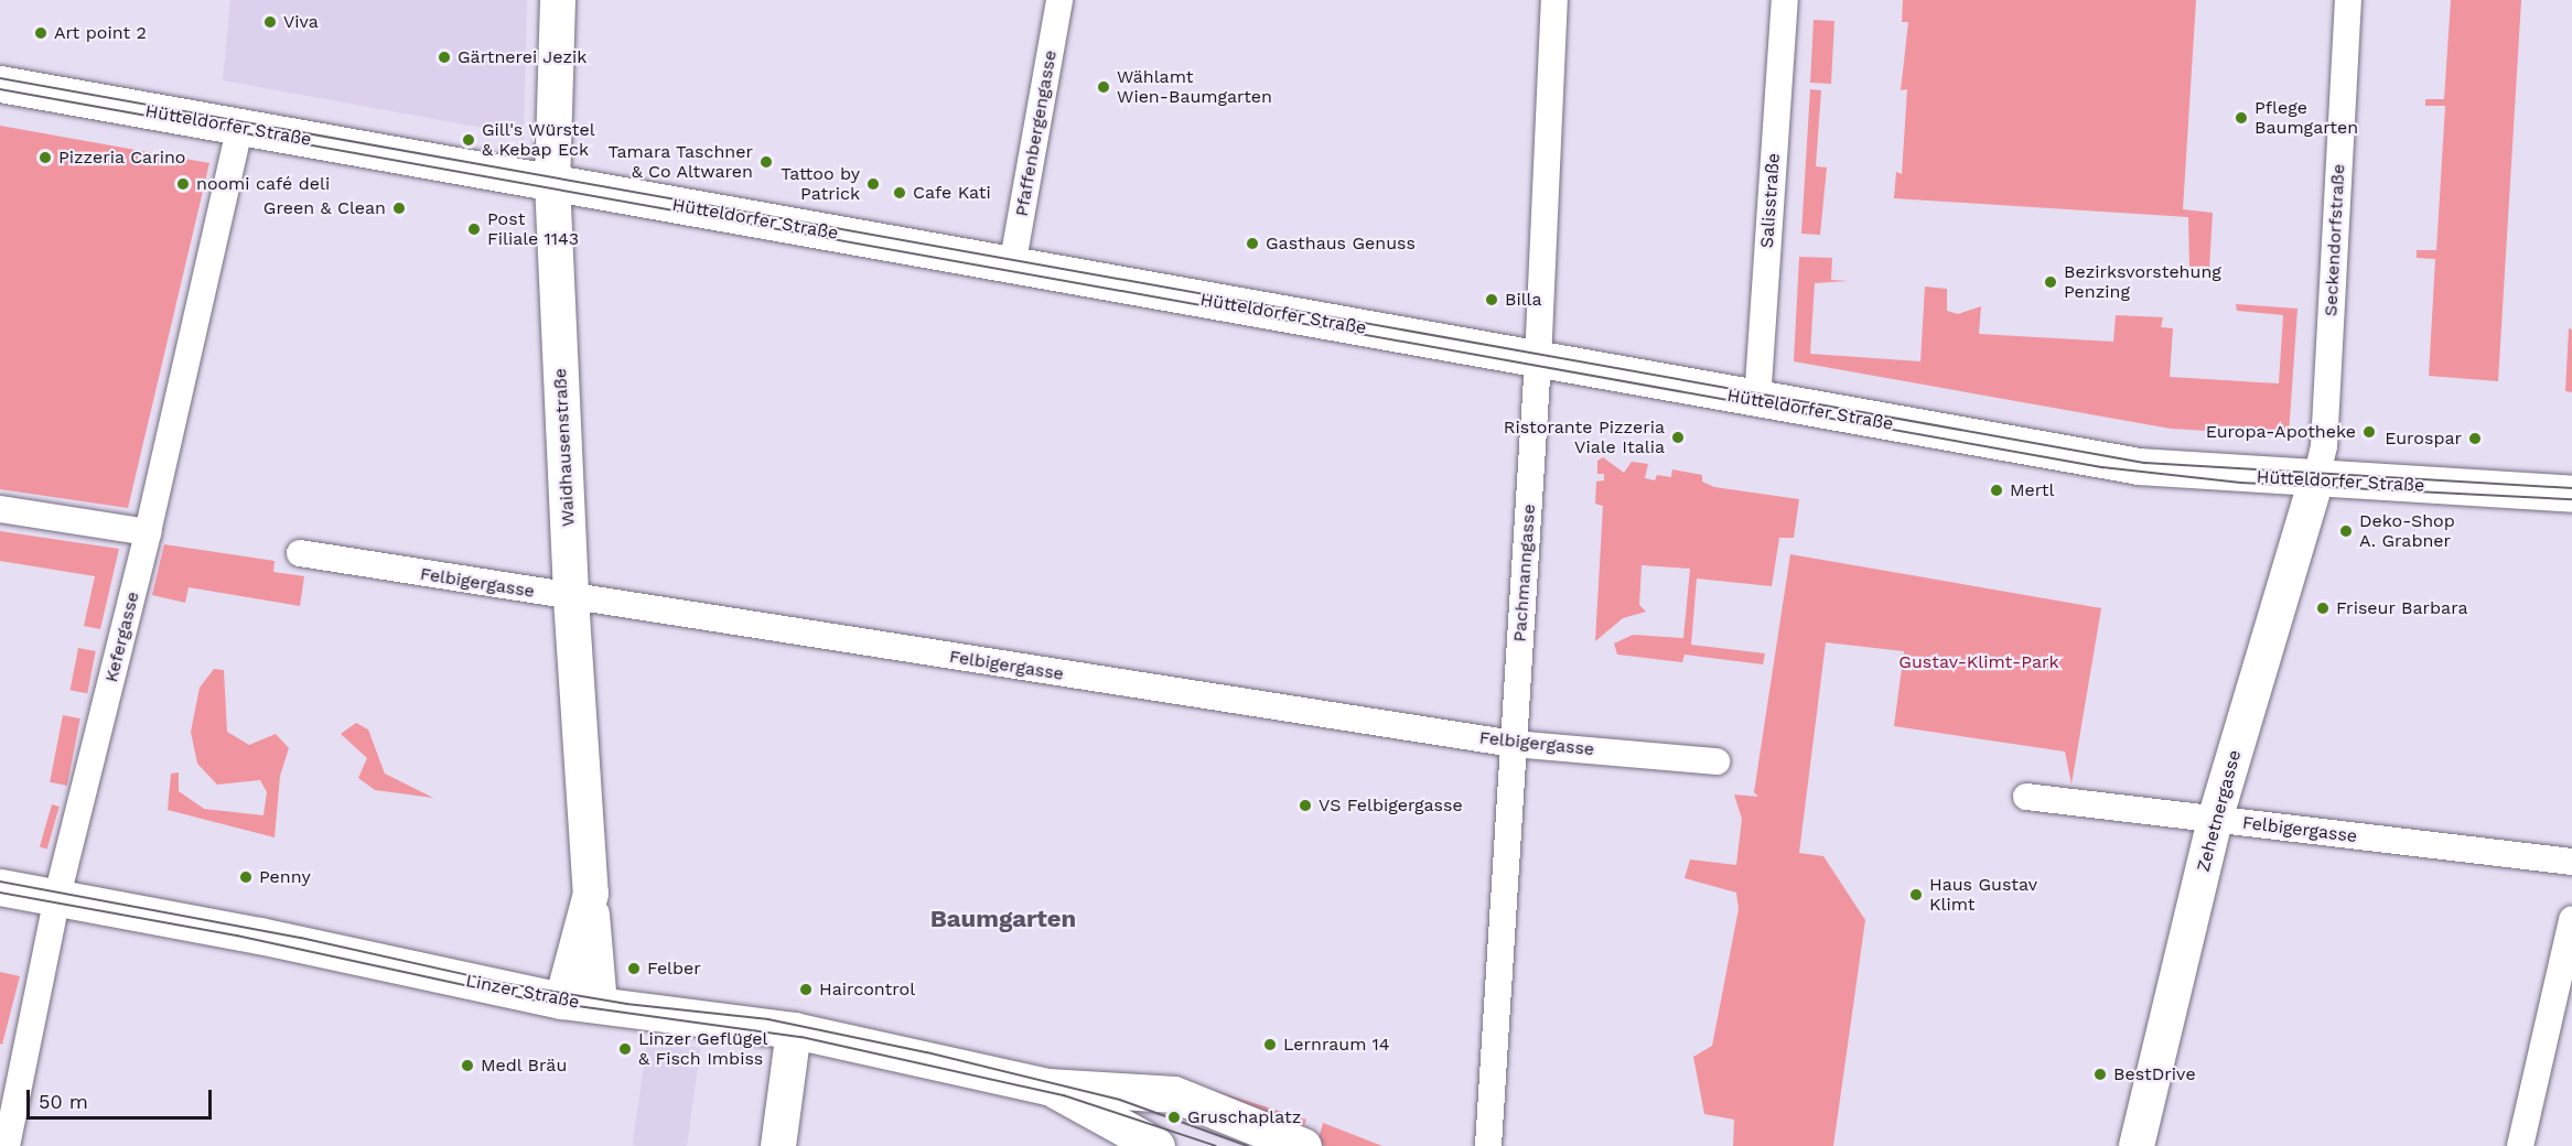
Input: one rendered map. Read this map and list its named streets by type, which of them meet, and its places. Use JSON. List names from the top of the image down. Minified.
{"streets":{"main road":["Hütteldorfer Straße","Linzer Straße"],"street":["Pfaffenbergengasse","Salisstraße","Seckendorfstraße","Waidhausenstraße","Pachmanngasse","Felbigergasse","Kefergasse","Zehetnergasse"]},"crossings":[["Hütteldorfer Straße","Pfaffenbergengasse"],["Hütteldorfer Straße","Salisstraße"],["Hütteldorfer Straße","Seckendorfstraße"],["Hütteldorfer Straße","Waidhausenstraße"],["Hütteldorfer Straße","Pachmanngasse"],["Hütteldorfer Straße","Kefergasse"],["Hütteldorfer Straße","Zehetnergasse"],["Seckendorfstraße","Zehetnergasse"],["Waidhausenstraße","Felbigergasse"],["Waidhausenstraße","Linzer Straße"],["Pachmanngasse","Felbigergasse"],["Felbigergasse","Zehetnergasse"],["Kefergasse","Linzer Straße"]],"districts":["Baumgarten"],"parks":["Gustav-Klimt-Park"],"places":["Viva","Art point 2","Gärtnerei Jezik","Wählamt Wien-Baumgarten","Pflege Baumgarten","Gill's Würstel & Kebap Eck","Pizzeria Carino","Tamara Taschner & Co Altwaren","noomi café deli","Tattoo by Patrick","Cafe Kati","Green & Clean","Post Filiale 1143","Gasthaus Genuss","Bezirksvorstehung Penzing","Billa","Europa-Apotheke","Ristorante Pizzeria Viale Italia","Eurospar","Mertl","Deko-Shop A. Grabner","Friseur Barbara","VS Felbigergasse","Penny","Haus Gustav Klimt","Felber","Haircontrol","Lernraum 14","Linzer Geflügel & Fisch Imbiss","Medl Bräu","BestDrive","Gruschaplatz"],"scale_bar":"50 m"}
